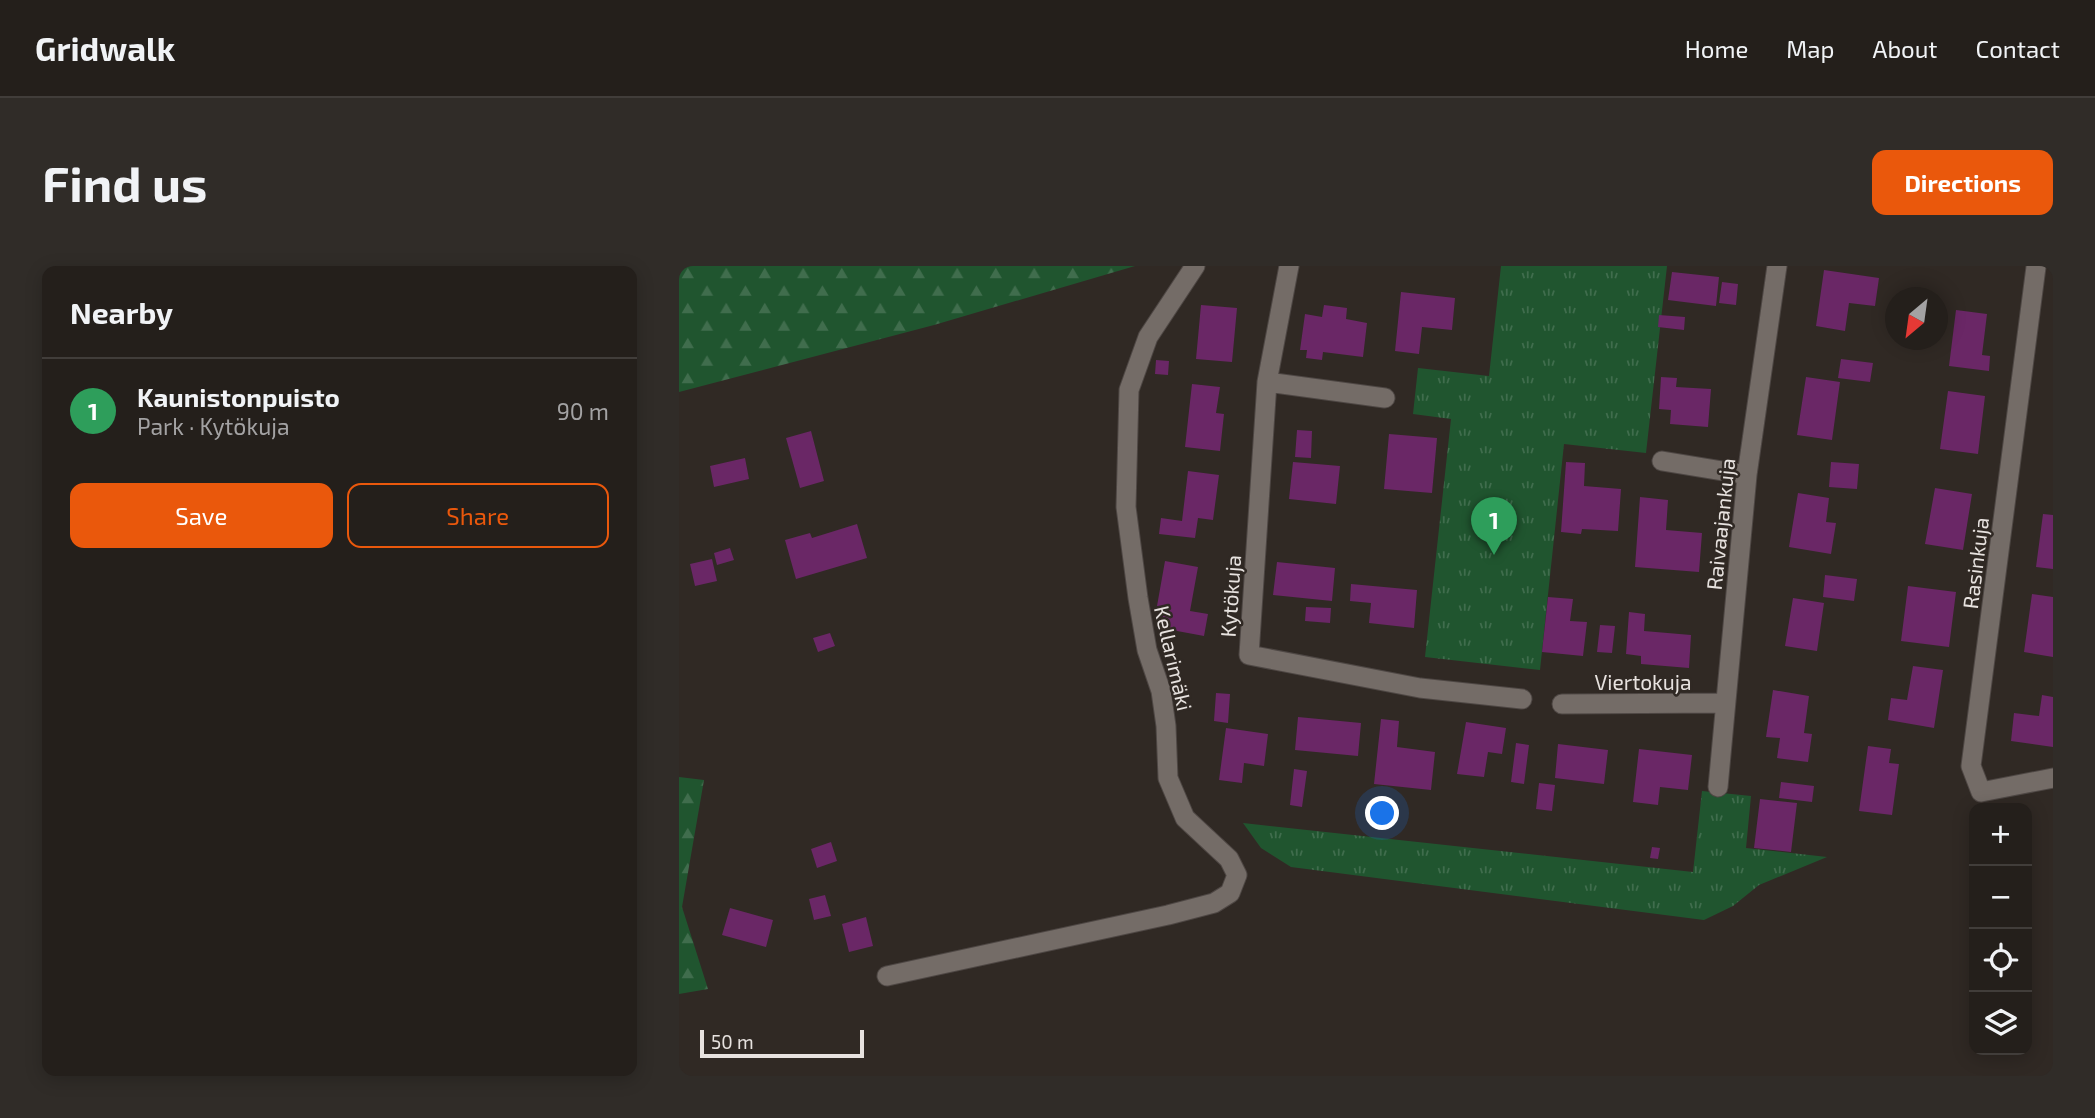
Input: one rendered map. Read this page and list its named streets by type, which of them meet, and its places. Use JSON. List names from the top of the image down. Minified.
{"streets":{"street":["Raivaajankuja","Rasinkuja","Kytökuja","Kellarimäki","Viertokuja"]},"crossings":[["Raivaajankuja","Viertokuja"]],"scale_bar":"50 m","north":"bottom left","page":{"header":"Gridwalk","nav":["Home","Map","About","Contact"],"buttons":["Directions",["Save","Share"]],"title":"Find us","heading":"Nearby","list":[{"mark":"1","name":"Kaunistonpuisto","note":"Park · Kytökuja","value":"90 m"}],"pins":"1","map_buttons":["+","−"],"scale":"50 m"}}
